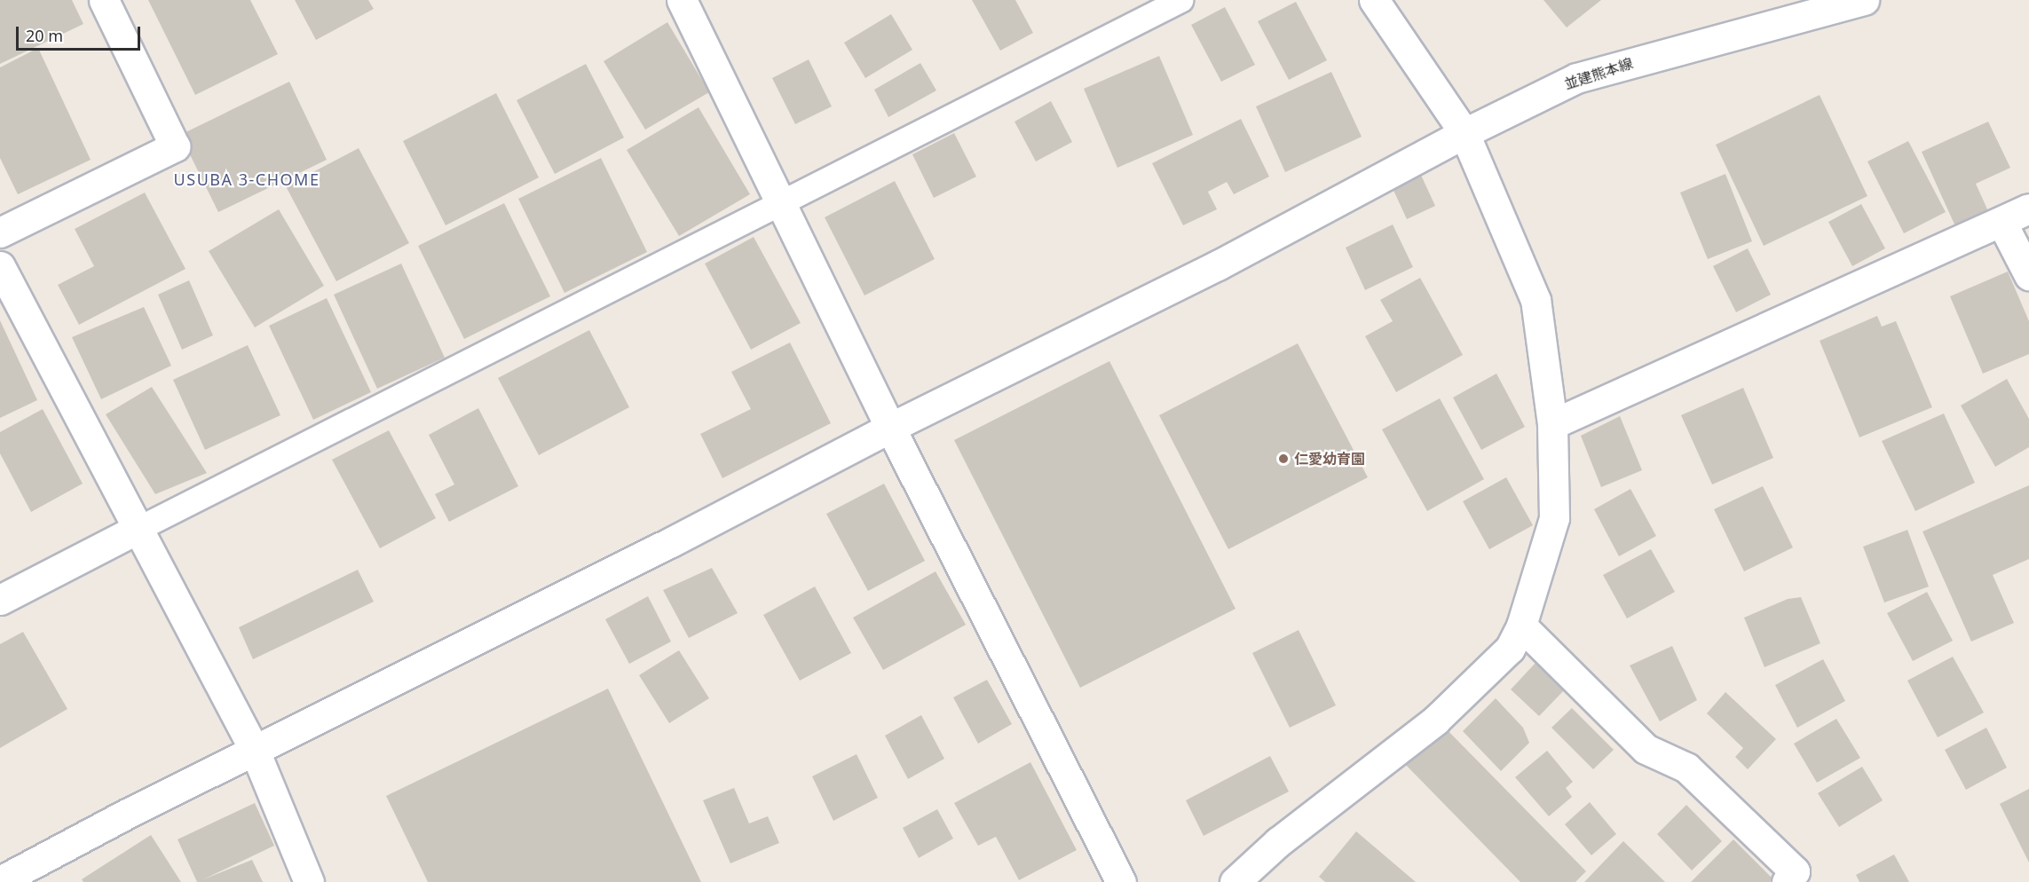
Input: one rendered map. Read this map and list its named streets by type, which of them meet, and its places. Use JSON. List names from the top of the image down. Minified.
{"streets":{"street":["並建熊本線"]},"districts":["USUBA 3-CHOME"],"places":["仁愛幼育園"],"scale_bar":"20 m"}
